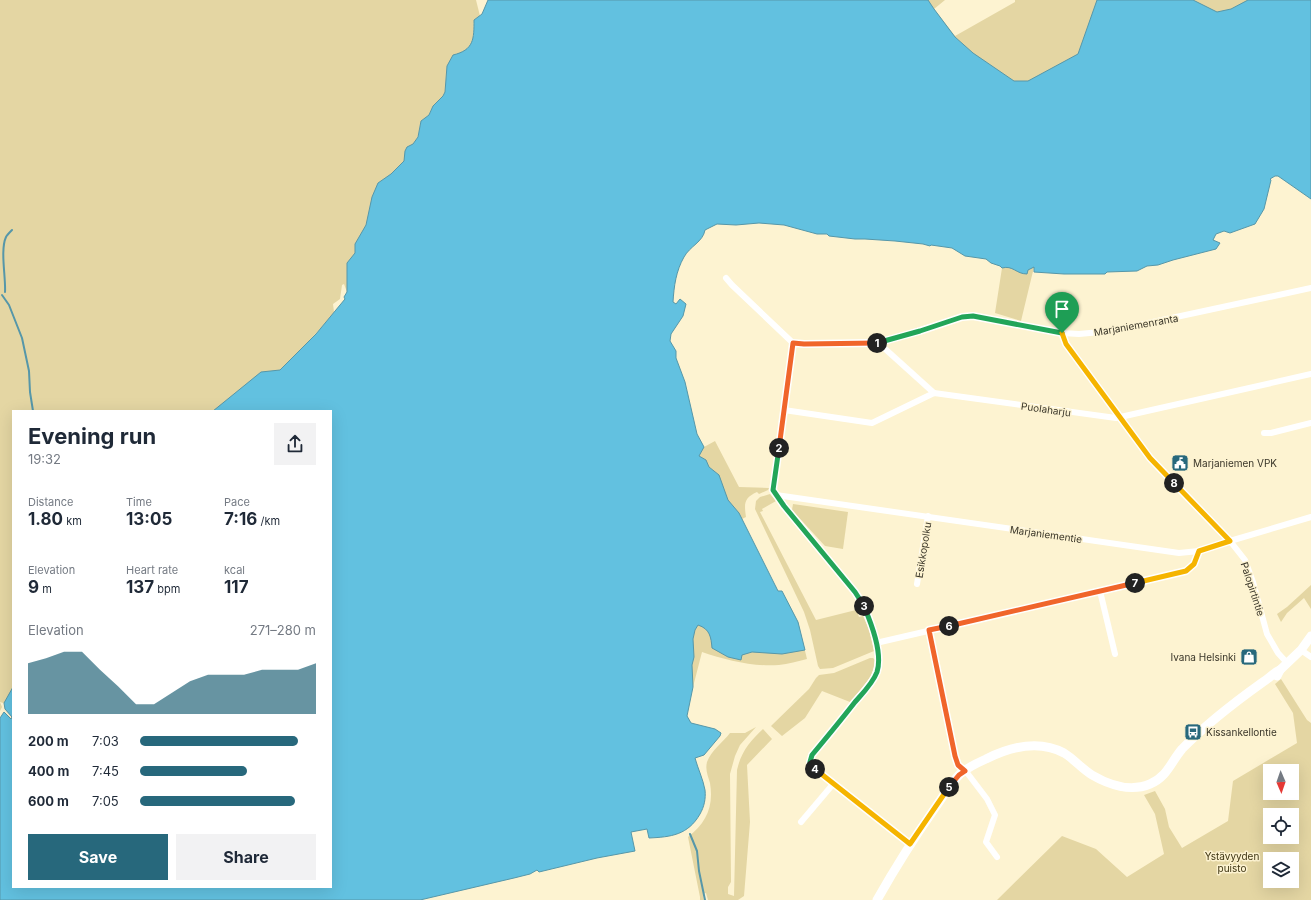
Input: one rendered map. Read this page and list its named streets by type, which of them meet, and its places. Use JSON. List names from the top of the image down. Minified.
{"streets":{"street":["Marjaniemenranta","Puolaharju","Marjaniementie","Esikkopolku","Palopirtintie"]},"crossings":[["Marjaniemenranta","Palopirtintie"],["Puolaharju","Palopirtintie"],["Marjaniementie","Esikkopolku"],["Marjaniementie","Palopirtintie"]],"parks":["Ystävyyden puisto"],"places":{"public building":["Marjaniemen VPK"],"shop":["Ivana Helsinki"],"bus stop":["Kissankellontie"]},"north":"bottom","page":{"pins":["1","2","8","7","3","6","4","5"],"heading":["Evening run","19:32"],"stats":[["Distance","1.80 km"],["Time","13:05"],["Pace","7:16 /km"],["Elevation","9 m"],["Heart rate","137 bpm"],["kcal","117"]],"chart":["Elevation","271–280 m"],"list":[{"name":"200 m","note":"7:03"},{"name":"400 m","note":"7:45"},{"name":"600 m","note":"7:05"}],"buttons":["Save","Share"]}}
